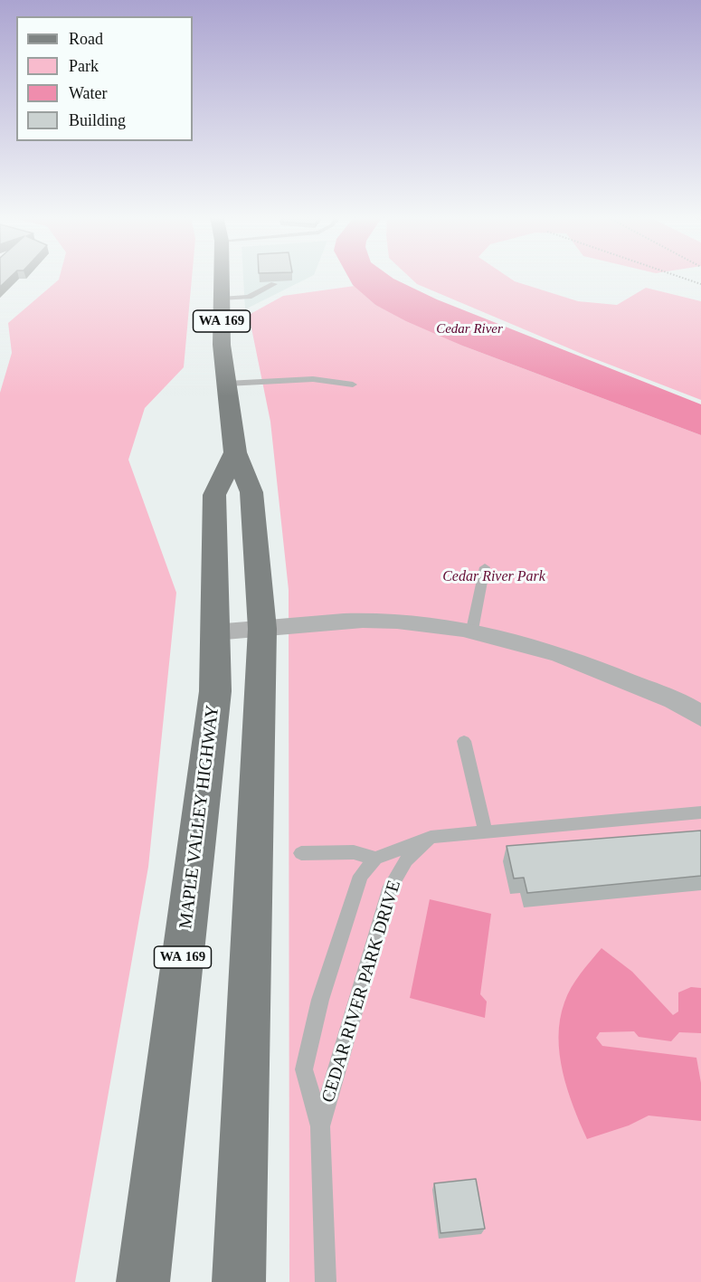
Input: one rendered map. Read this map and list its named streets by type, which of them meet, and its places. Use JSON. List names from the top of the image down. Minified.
{"streets":{"main road":["WA 169","MAPLE VALLEY HIGHWAY"],"lane":["CEDAR RIVER PARK DRIVE"]},"crossings":[["WA 169","MAPLE VALLEY HIGHWAY"]],"water":["Cedar River"],"parks":["Cedar River Park"],"legend":["Road","Park","Water","Building"]}
